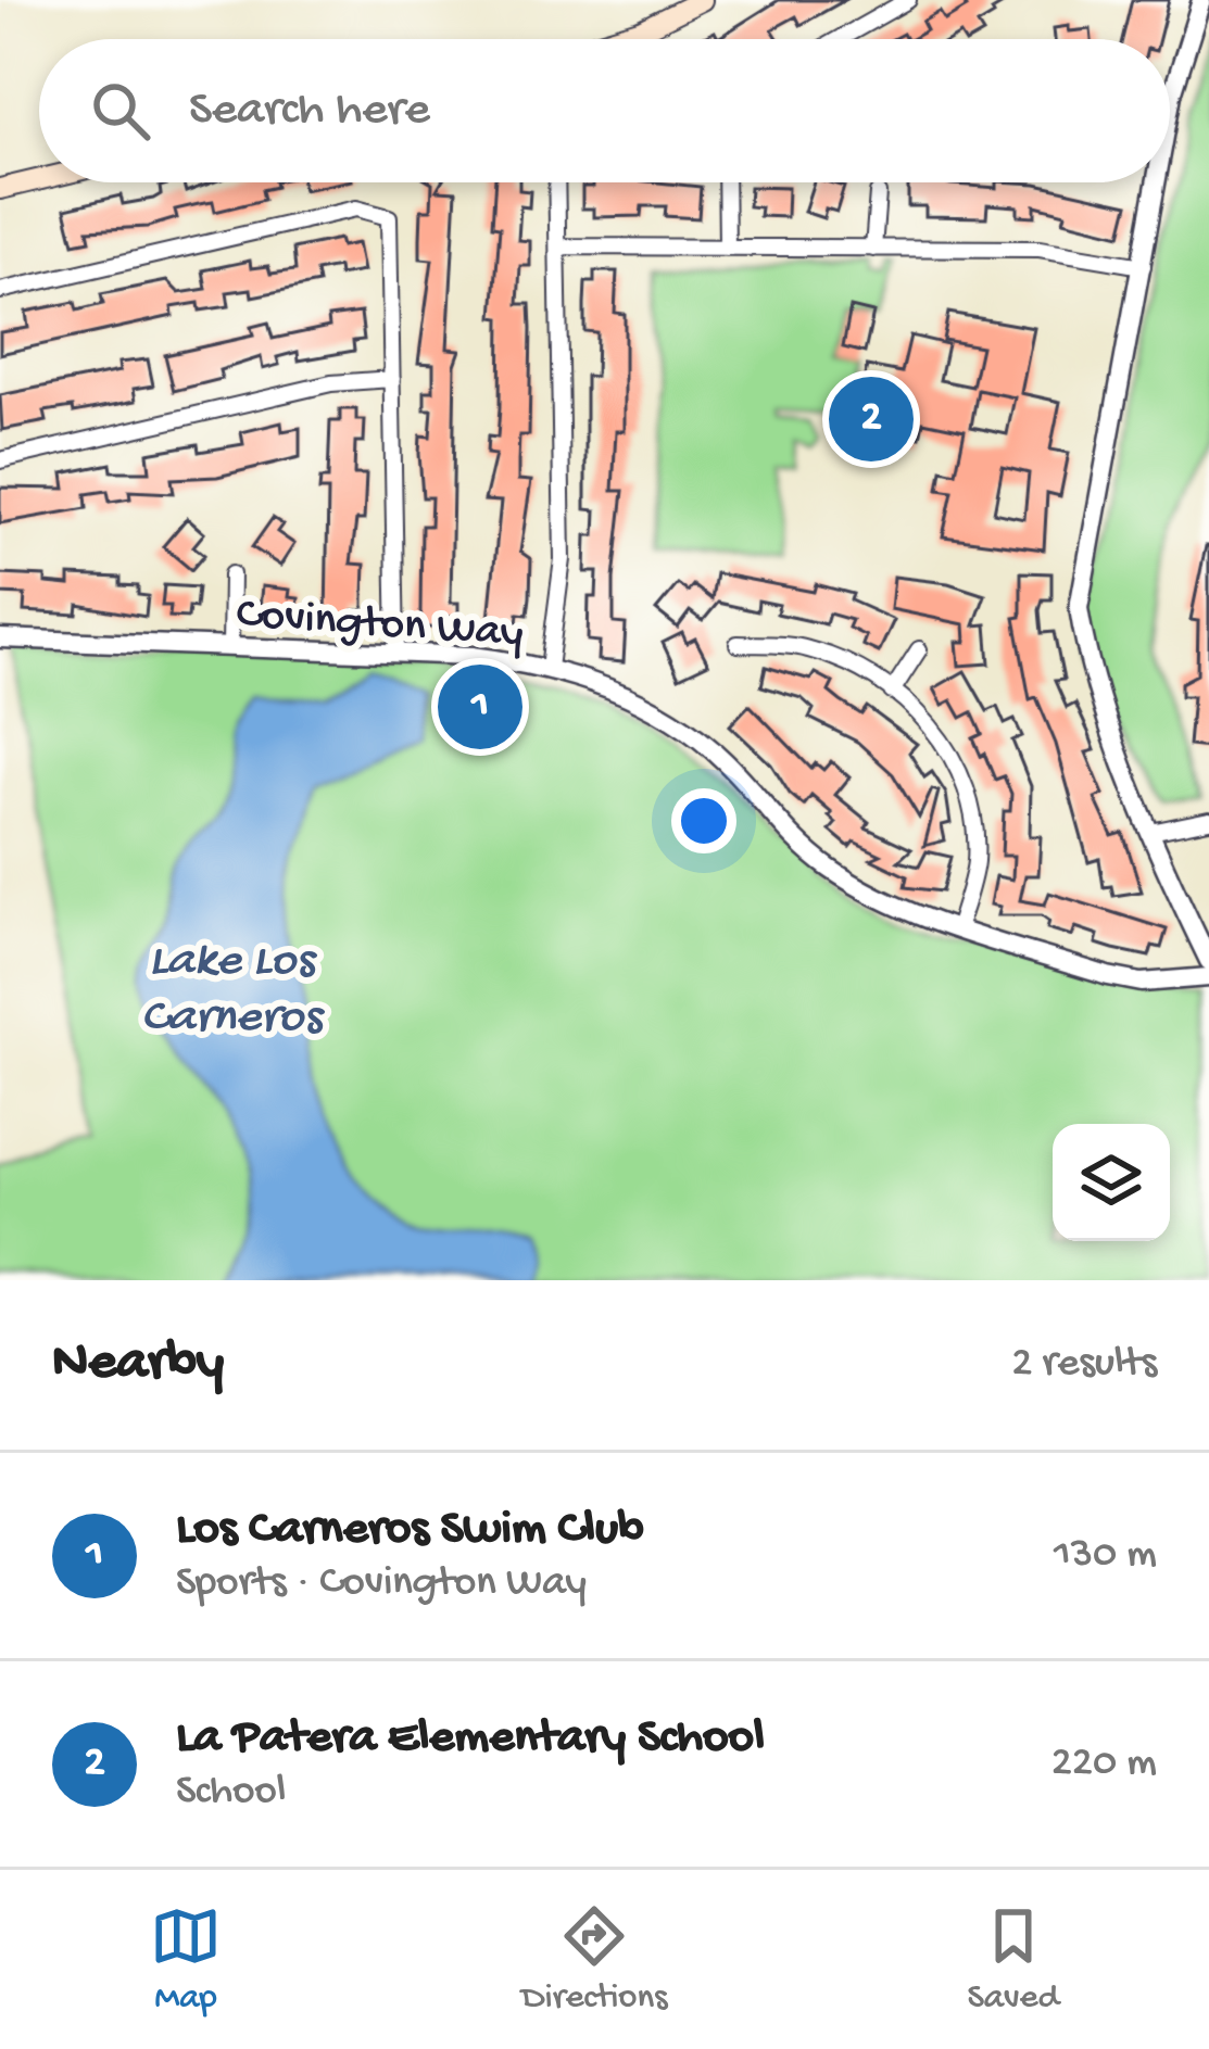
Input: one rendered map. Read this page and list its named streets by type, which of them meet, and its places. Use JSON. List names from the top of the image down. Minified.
{"streets":{"street":["Covington Way"]},"water":["Lake Los Carneros"],"page":{"search":"Search here","pins":["2","1"],"heading":["Nearby","2 results"],"list":[{"mark":"1","name":"Los Carneros Swim Club","note":"Sports · Covington Way","value":"130 m"},{"mark":"2","name":"La Patera Elementary School","note":"School","value":"220 m"}],"nav":["Map","Directions","Saved"]}}
